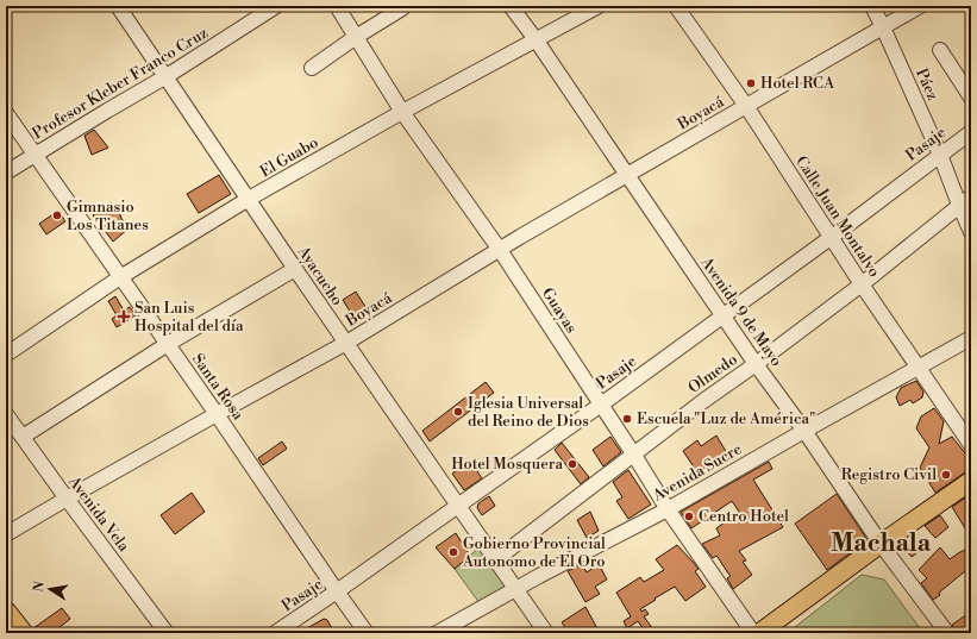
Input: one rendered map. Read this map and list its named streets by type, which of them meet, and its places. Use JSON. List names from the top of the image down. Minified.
{"streets":{"street":["Profesor Kleber Franco Cruz","Páez","Boyacá","Pasaje","El Guabo","Calle Juan Montalvo","Ayacucho","Guayas","Avenida 9 de Mayo","Olmedo","Santa Rosa","Avenida Sucre","Avenida Vela"]},"crossings":[["Profesor Kleber Franco Cruz","Ayacucho"],["Profesor Kleber Franco Cruz","Santa Rosa"],["Páez","Boyacá"],["Páez","Pasaje"],["Páez","Olmedo"],["Boyacá","Calle Juan Montalvo"],["Boyacá","Ayacucho"],["Boyacá","Guayas"],["Boyacá","Avenida 9 de Mayo"],["Boyacá","Santa Rosa"],["Boyacá","Avenida Vela"],["Pasaje","Calle Juan Montalvo"],["Pasaje","Ayacucho"],["Pasaje","Guayas"],["Pasaje","Avenida 9 de Mayo"],["Pasaje","Santa Rosa"],["El Guabo","Ayacucho"],["El Guabo","Guayas"],["El Guabo","Avenida 9 de Mayo"],["El Guabo","Santa Rosa"],["Calle Juan Montalvo","Olmedo"],["Calle Juan Montalvo","Avenida Sucre"],["Ayacucho","Olmedo"],["Ayacucho","Avenida Sucre"],["Guayas","Olmedo"],["Guayas","Avenida Sucre"],["Avenida 9 de Mayo","Olmedo"],["Avenida 9 de Mayo","Avenida Sucre"]],"districts":["Machala"],"places":{"other":["Hotel RCA","Gimnasio Los Titanes","Iglesia Universal del Reino de Dios","Escuela \"Luz de América\"","Hotel Mosquera","Registro Civil","Centro Hotel","Gobierno Provincial Autonomo de El Oro"],"health":["San Luis Hospital del día"]},"north":"left"}
